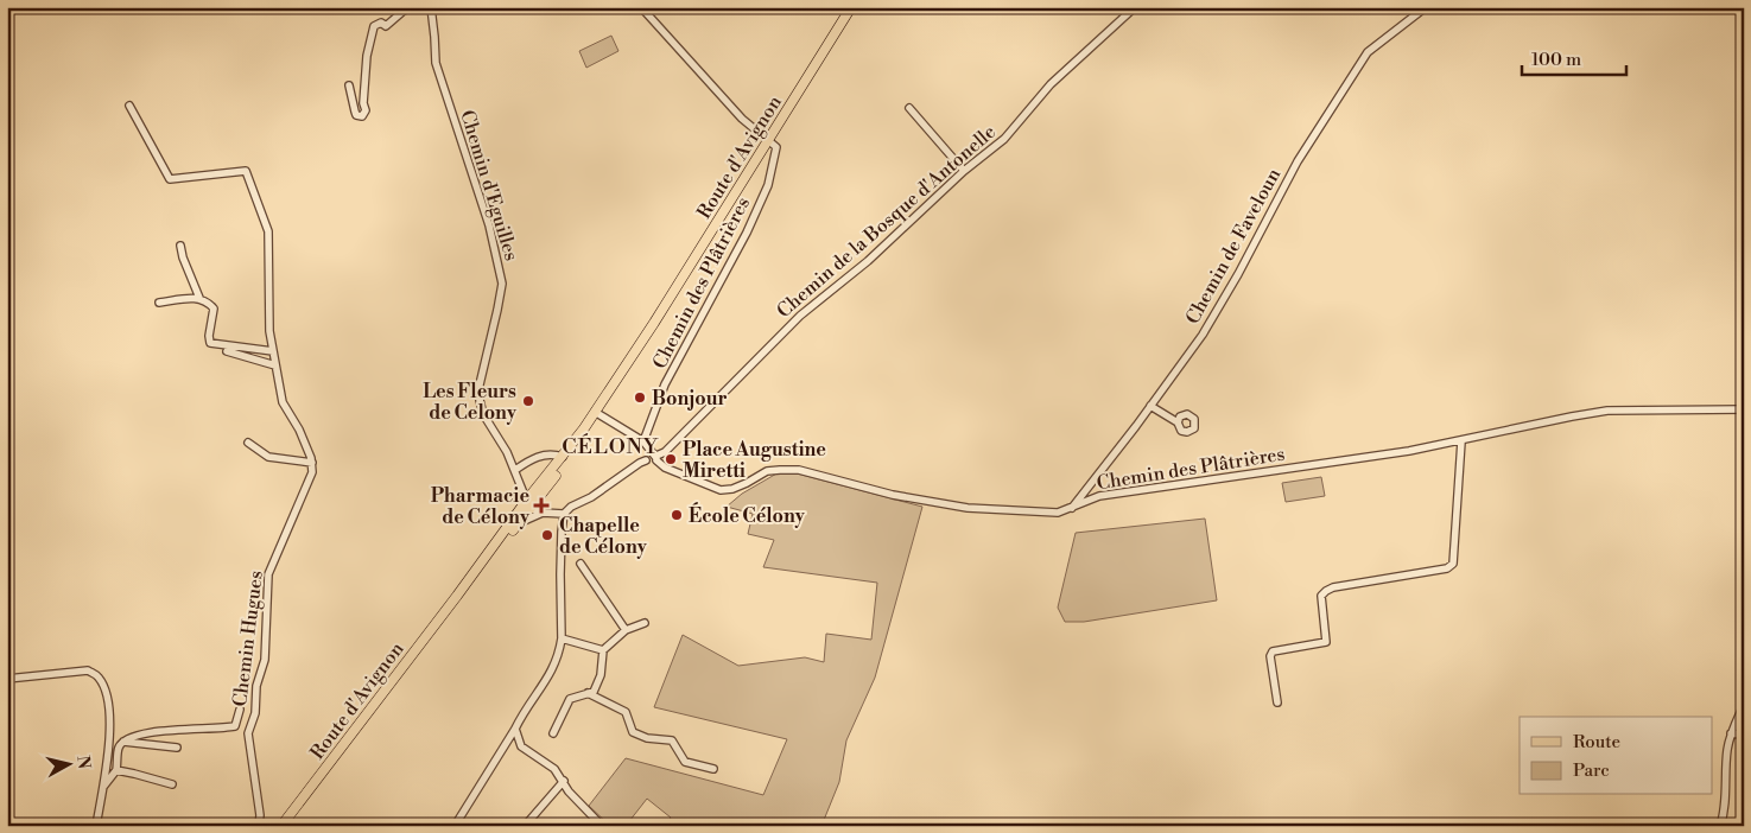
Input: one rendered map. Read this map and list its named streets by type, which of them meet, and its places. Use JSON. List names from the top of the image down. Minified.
{"streets":{"main road":["Route d'Avignon"],"street":["Chemin d'Eguilles","Chemin de la Bosque d'Antonelle","Chemin de Faveloun","Chemin des Plâtrières","Chemin Hugues"]},"crossings":[["Route d'Avignon","Chemin d'Eguilles"],["Route d'Avignon","Chemin des Plâtrières"],["Chemin de la Bosque d'Antonelle","Chemin des Plâtrières"],["Chemin de Faveloun","Chemin des Plâtrières"]],"districts":["CÉLONY"],"places":{"other":["Bonjour","Les Fleurs de Celony","Place Augustine Miretti","École Célony","Chapelle de Célony"],"health":["Pharmacie de Célony"]},"legend":["Route","Parc"],"scale_bar":"100 m","north":"right"}
